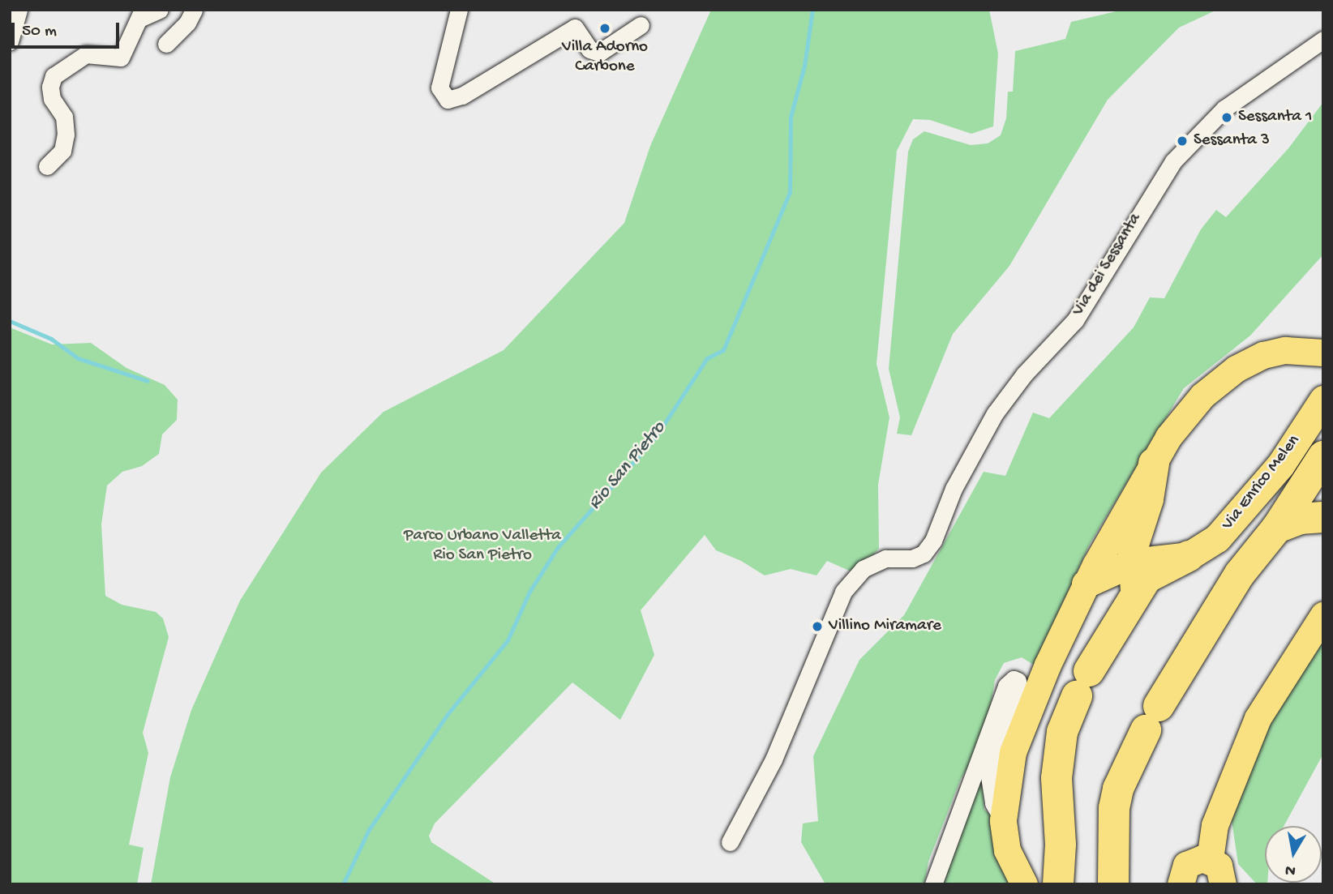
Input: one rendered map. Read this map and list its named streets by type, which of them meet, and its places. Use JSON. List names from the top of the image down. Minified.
{"streets":{"highway":["Via Enrico Melen"],"street":["Via dei Sessanta"]},"water":["Rio San Pietro"],"parks":["Parco Urbano Valletta Rio San Pietro"],"places":["Villa Adorno Carbone","Sessanta 1","Sessanta 3","Villino Miramare"],"scale_bar":"50 m","north":"bottom"}
